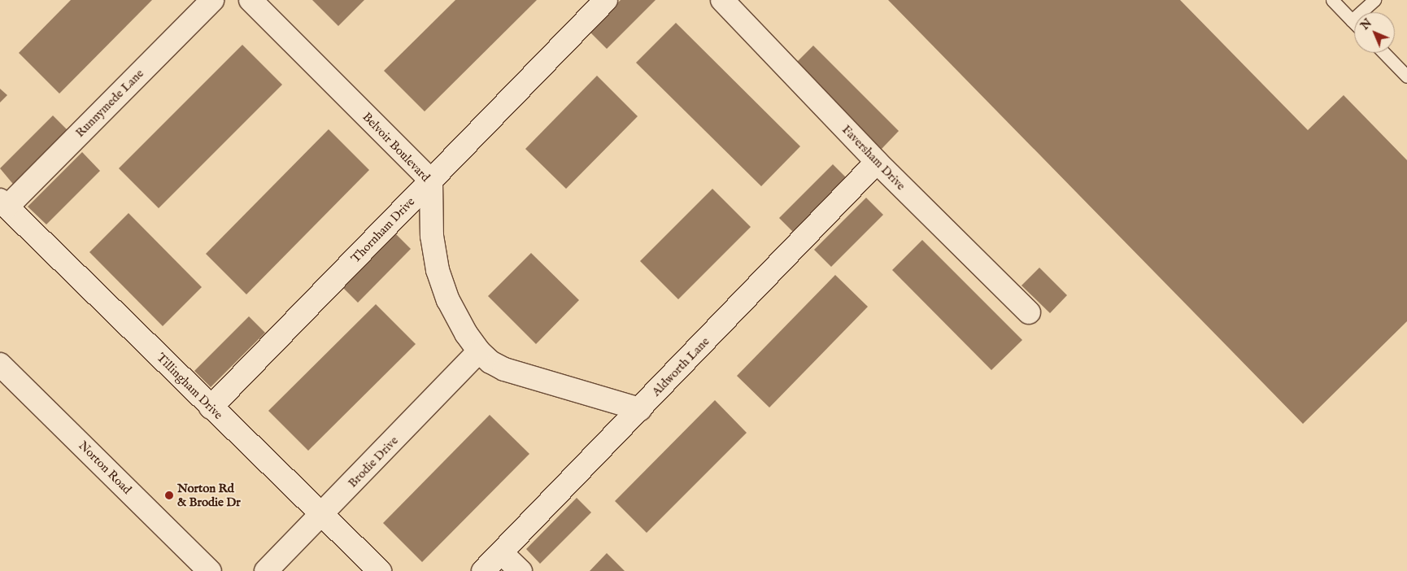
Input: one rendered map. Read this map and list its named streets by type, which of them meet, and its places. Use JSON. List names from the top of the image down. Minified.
{"streets":{"street":["Runnymede Lane","Belvoir Boulevard","Faversham Drive","Thornham Drive","Aldworth Lane","Tillingham Drive","Brodie Drive","Norton Road"]},"crossings":[["Runnymede Lane","Tillingham Drive"],["Belvoir Boulevard","Thornham Drive"],["Belvoir Boulevard","Aldworth Lane"],["Belvoir Boulevard","Brodie Drive"],["Faversham Drive","Aldworth Lane"],["Thornham Drive","Tillingham Drive"],["Tillingham Drive","Brodie Drive"]],"places":["Norton Rd & Brodie Dr"],"north":"top left"}
